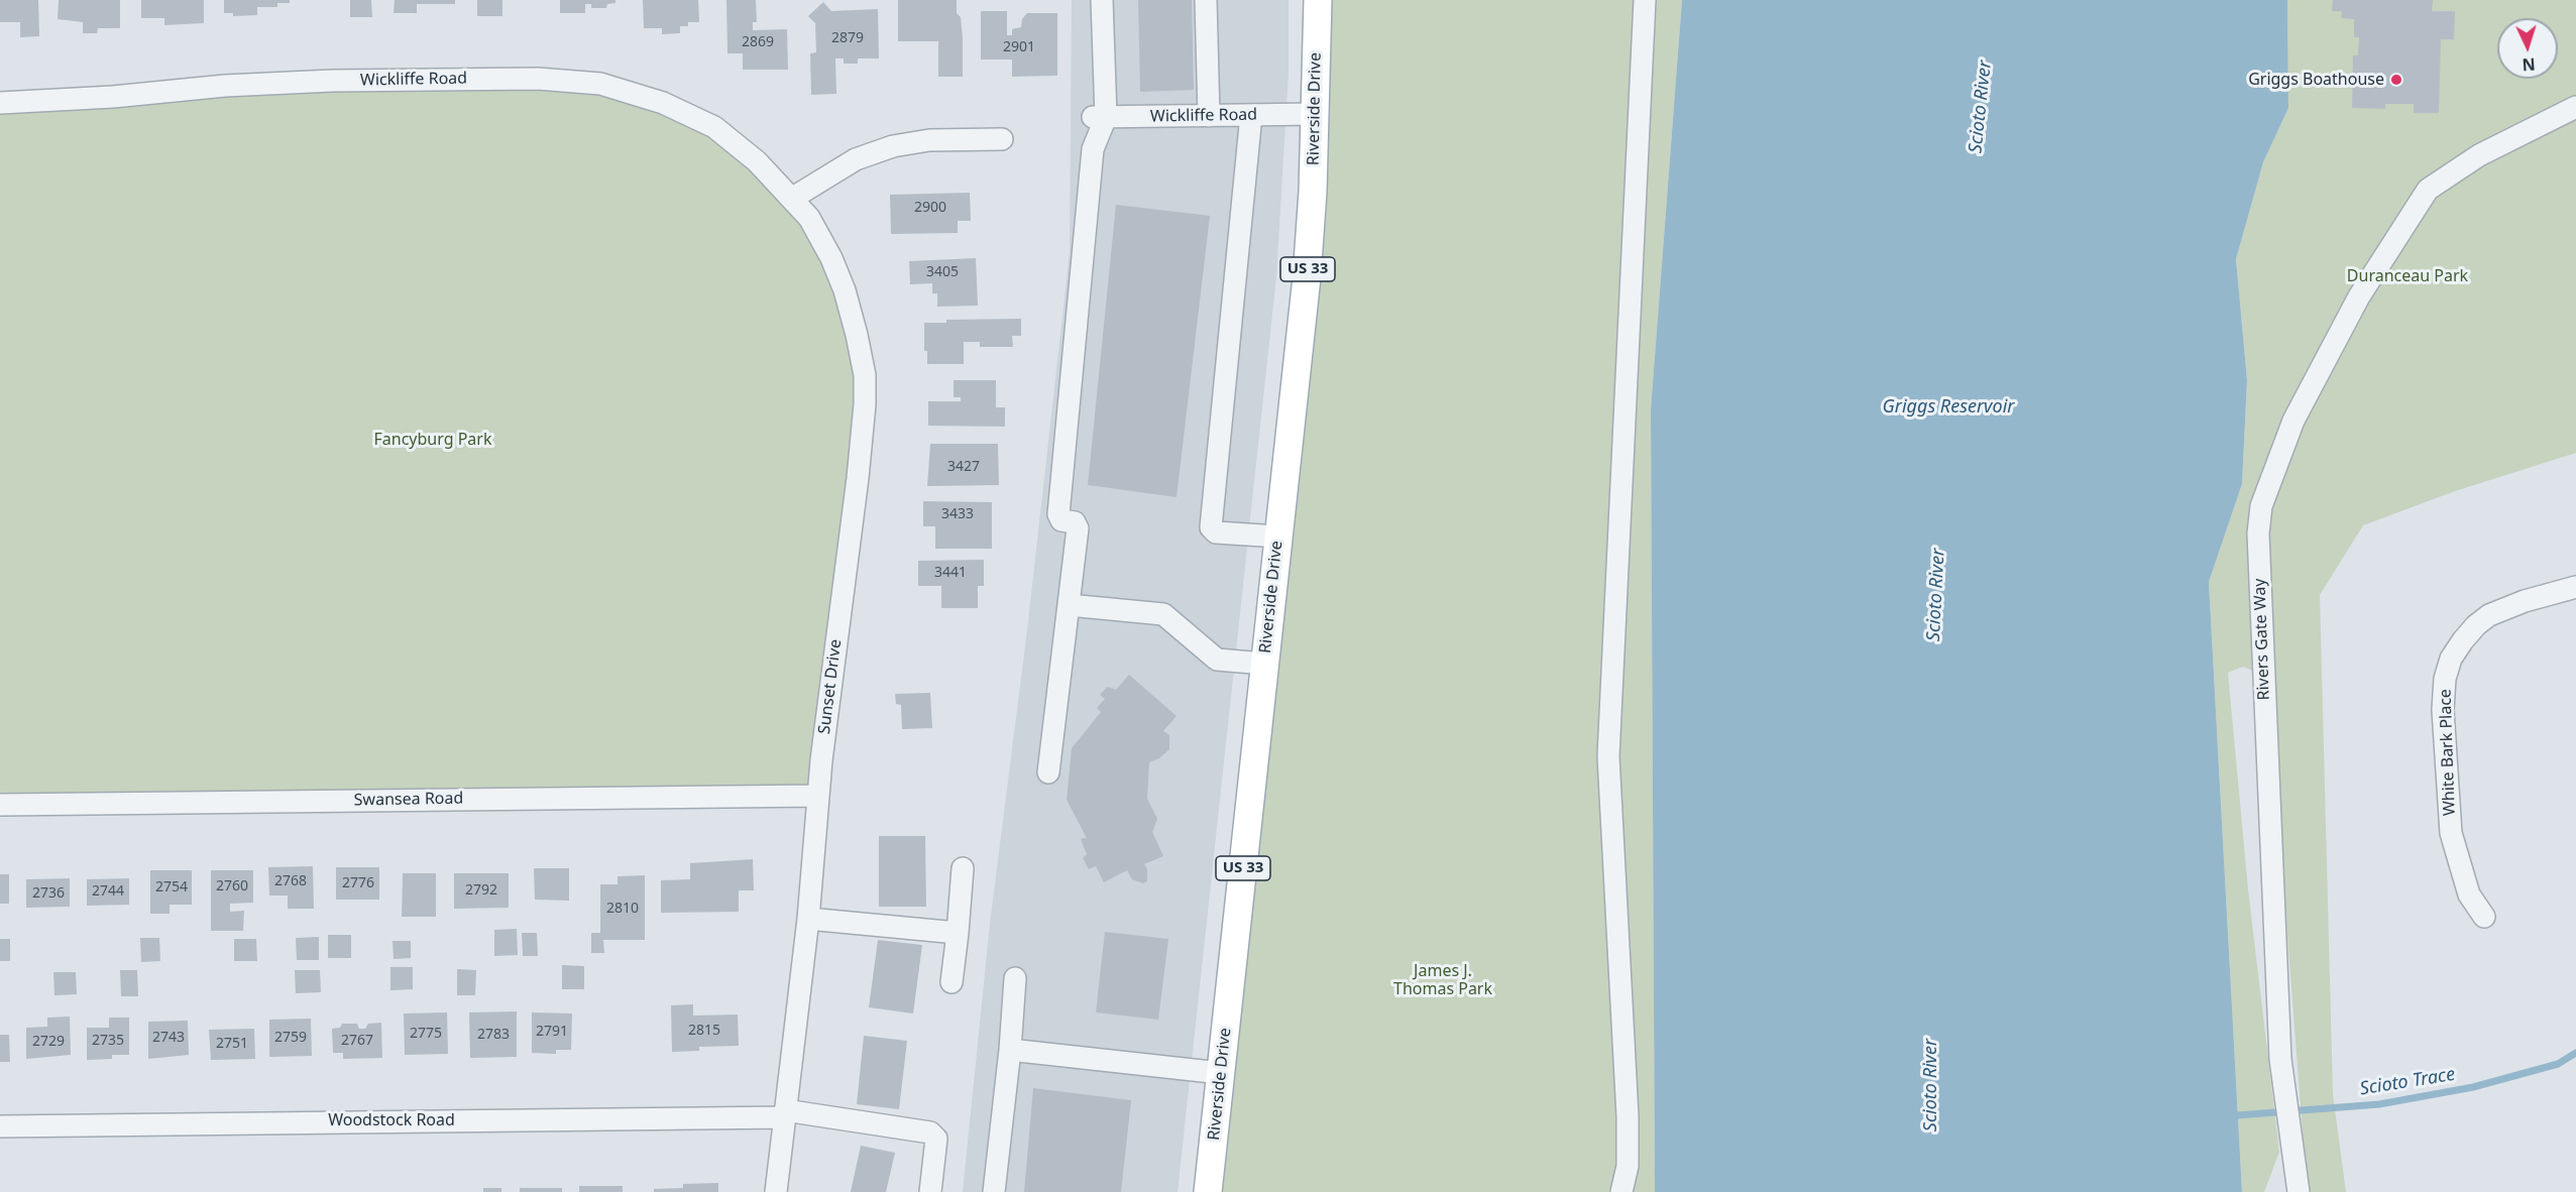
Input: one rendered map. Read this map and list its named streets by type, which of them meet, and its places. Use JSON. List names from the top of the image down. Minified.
{"streets":{"main road":["Riverside Drive","US 33"],"street":["Wickliffe Road","Rivers Gate Way","Sunset Drive","White Bark Place","Swansea Road","Woodstock Road"]},"crossings":[["Wickliffe Road","Riverside Drive"],["Wickliffe Road","Sunset Drive"],["Sunset Drive","Swansea Road"],["Sunset Drive","Woodstock Road"]],"water":["Scioto River","Griggs Reservoir","Scioto Trace"],"parks":["Duranceau Park","Fancyburg Park","James J. Thomas Park"],"places":["Griggs Boathouse"],"house_numbers":["2879","2869","2901","2900","3405","3427","3433","3441","2768","2776","2760","2754","2792","2744","2736","2810","2815","2791","2775","2783","2743","2759","2735","2767","2729","2751"],"north":"bottom"}
